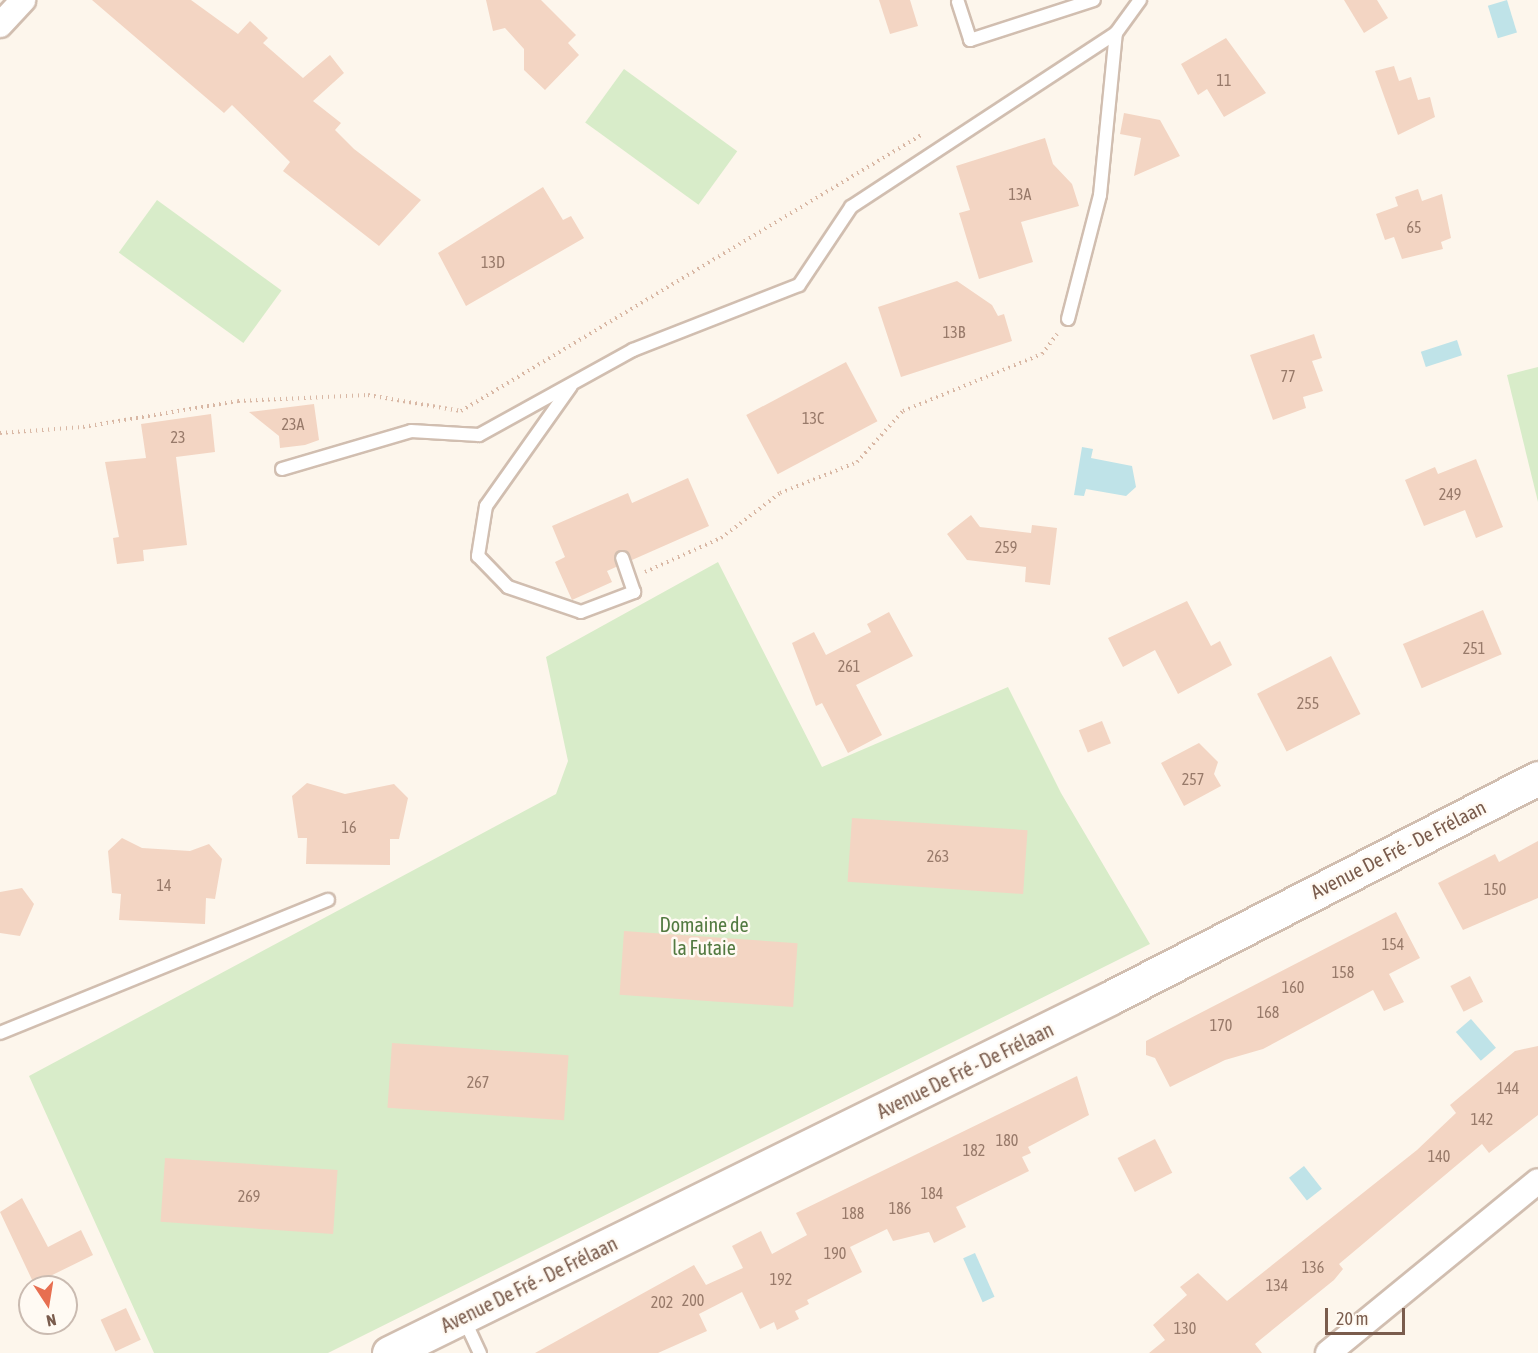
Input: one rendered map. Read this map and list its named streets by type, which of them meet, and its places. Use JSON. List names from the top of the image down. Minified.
{"streets":{"main road":["Avenue De Fré - De Frélaan"]},"parks":["Domaine de la Futaie"],"house_numbers":["11","13A","65","13D","13B","77","13C","23A","23","249","259","251","261","255","257","16","263","14","150","154","158","160","168","170","267","144","142","180","182","140","184","269","186","188","190","136","192","134","200","202","130"],"scale_bar":"20 m","north":"bottom"}
